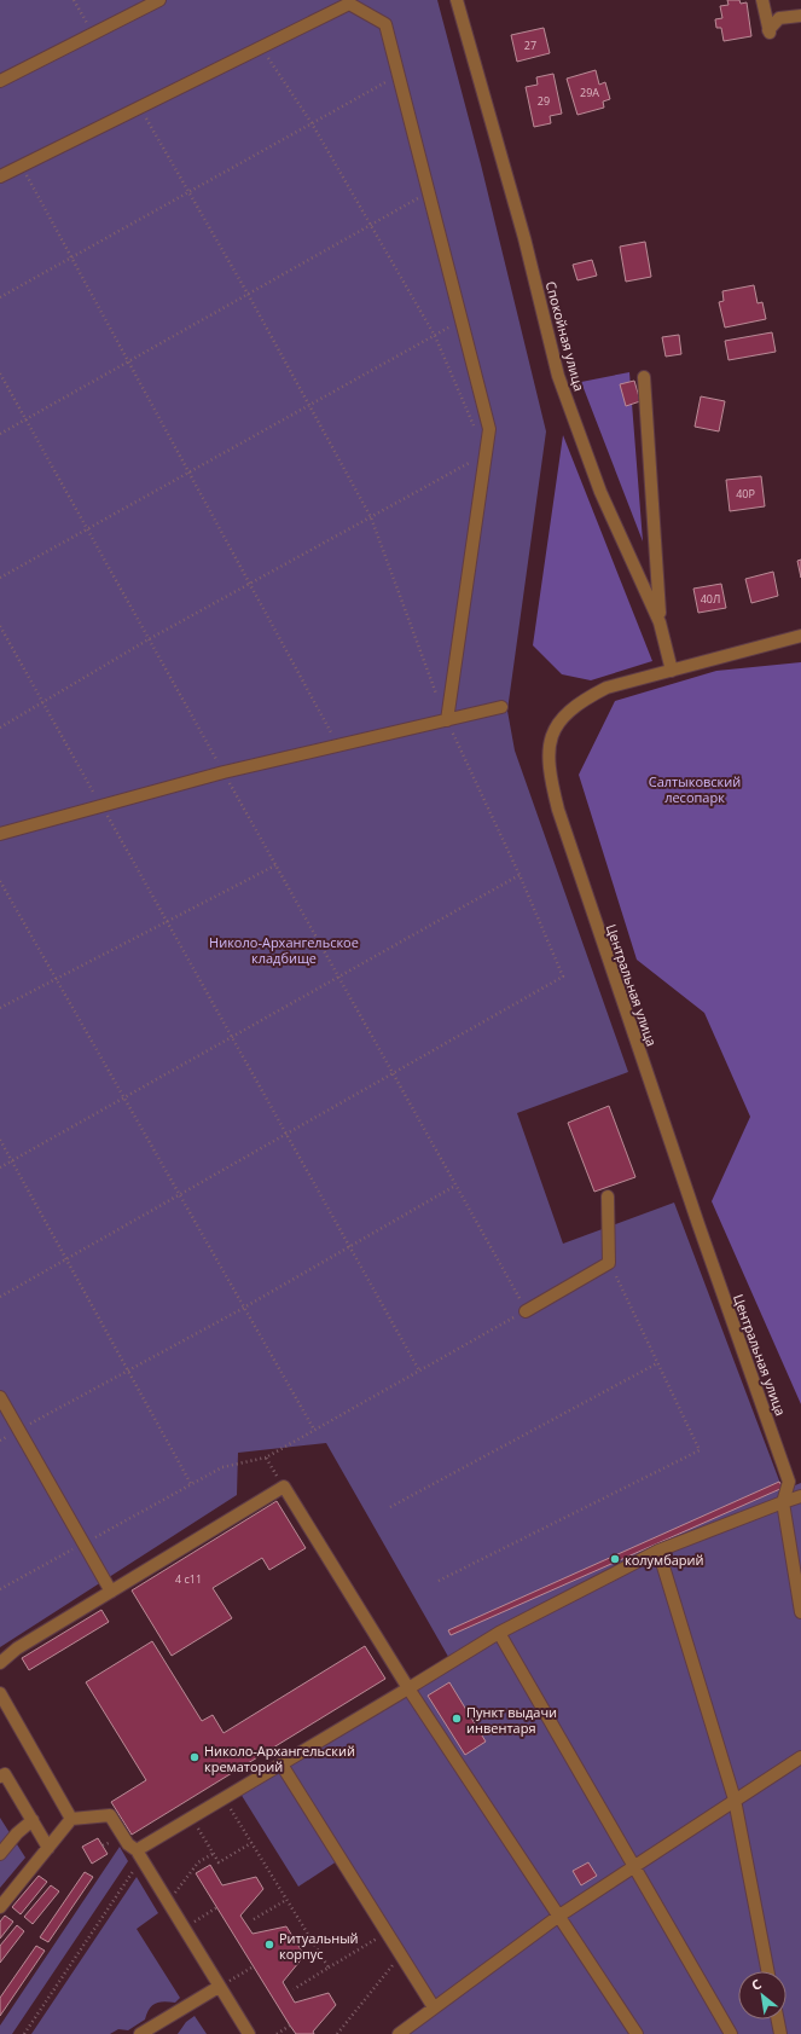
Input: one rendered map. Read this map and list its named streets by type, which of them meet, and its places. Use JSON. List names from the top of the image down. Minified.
{"streets":{"street":["Спокойная улица","Центральная улица"]},"crossings":[["Спокойная улица","Центральная улица"]],"parks":["Салтыковский лесопарк","Николо-Архангельское кладбище"],"places":["колумбарий","Пункт выдачи инвентаря","Николо-Архангельский крематорий","Ритуальный корпус"],"house_numbers":["27","29А","29","40Р","40Л","4 с11"],"north":"top left"}
